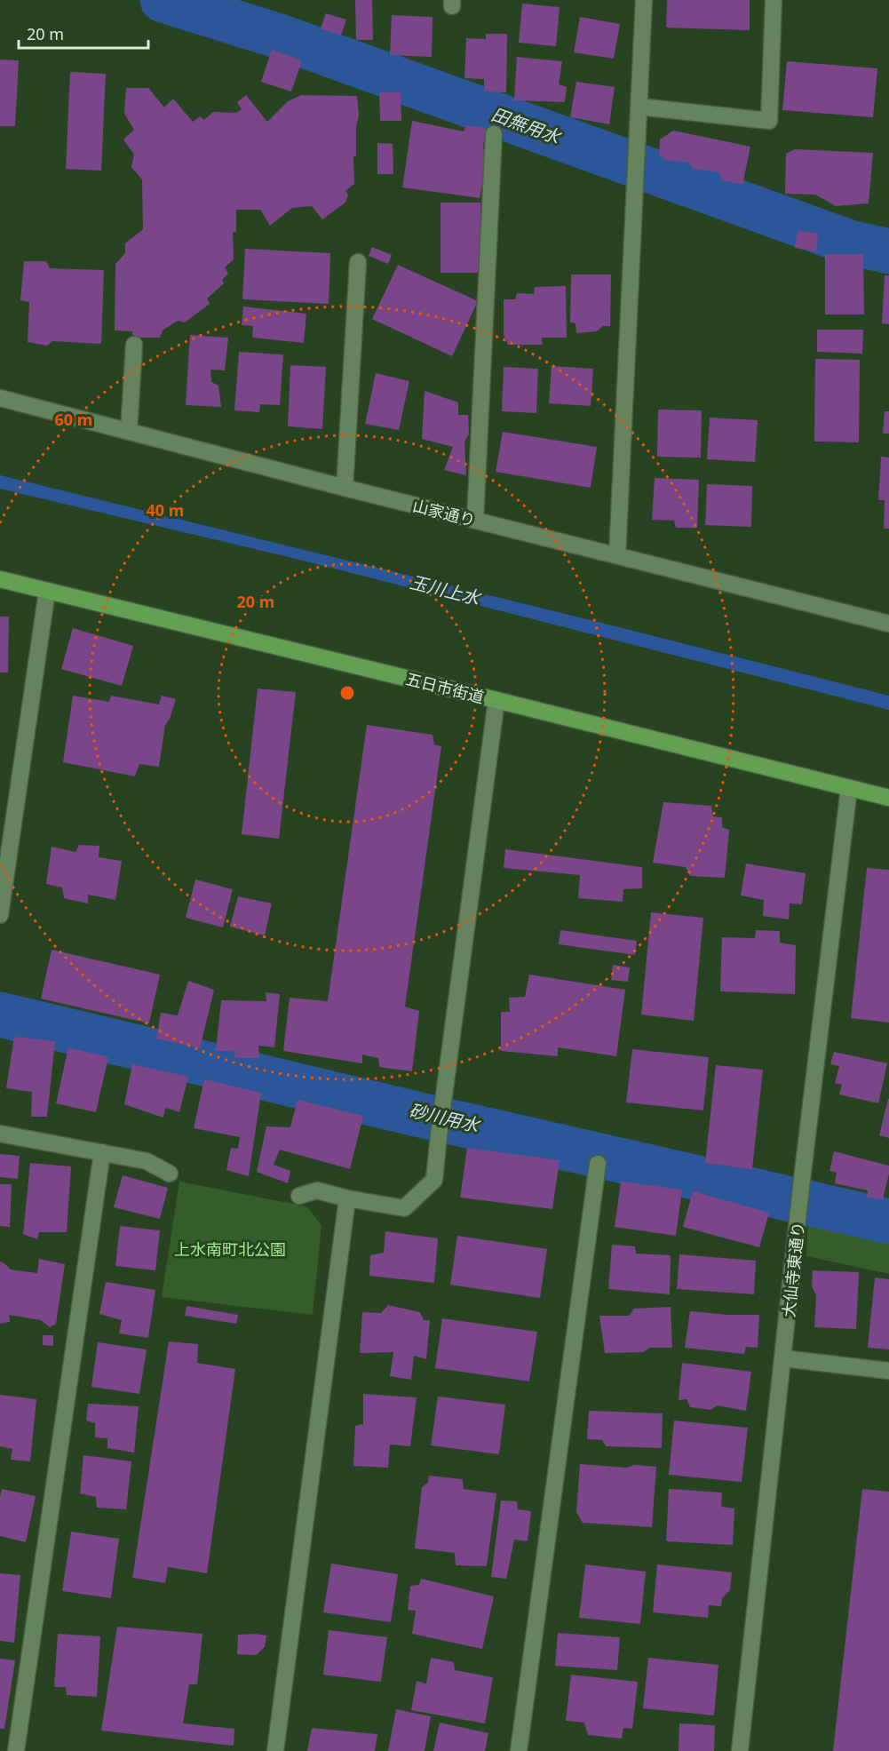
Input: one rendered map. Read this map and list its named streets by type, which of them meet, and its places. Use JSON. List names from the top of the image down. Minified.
{"streets":{"main road":["五日市街道"],"street":["山家通り","大仙寺東通り"]},"crossings":[["五日市街道","大仙寺東通り"]],"water":["田無用水","玉川上水","砂川用水"],"parks":["上水南町北公園"],"scale_bar":"20 m","rings":["60 m","40 m","20 m"]}
